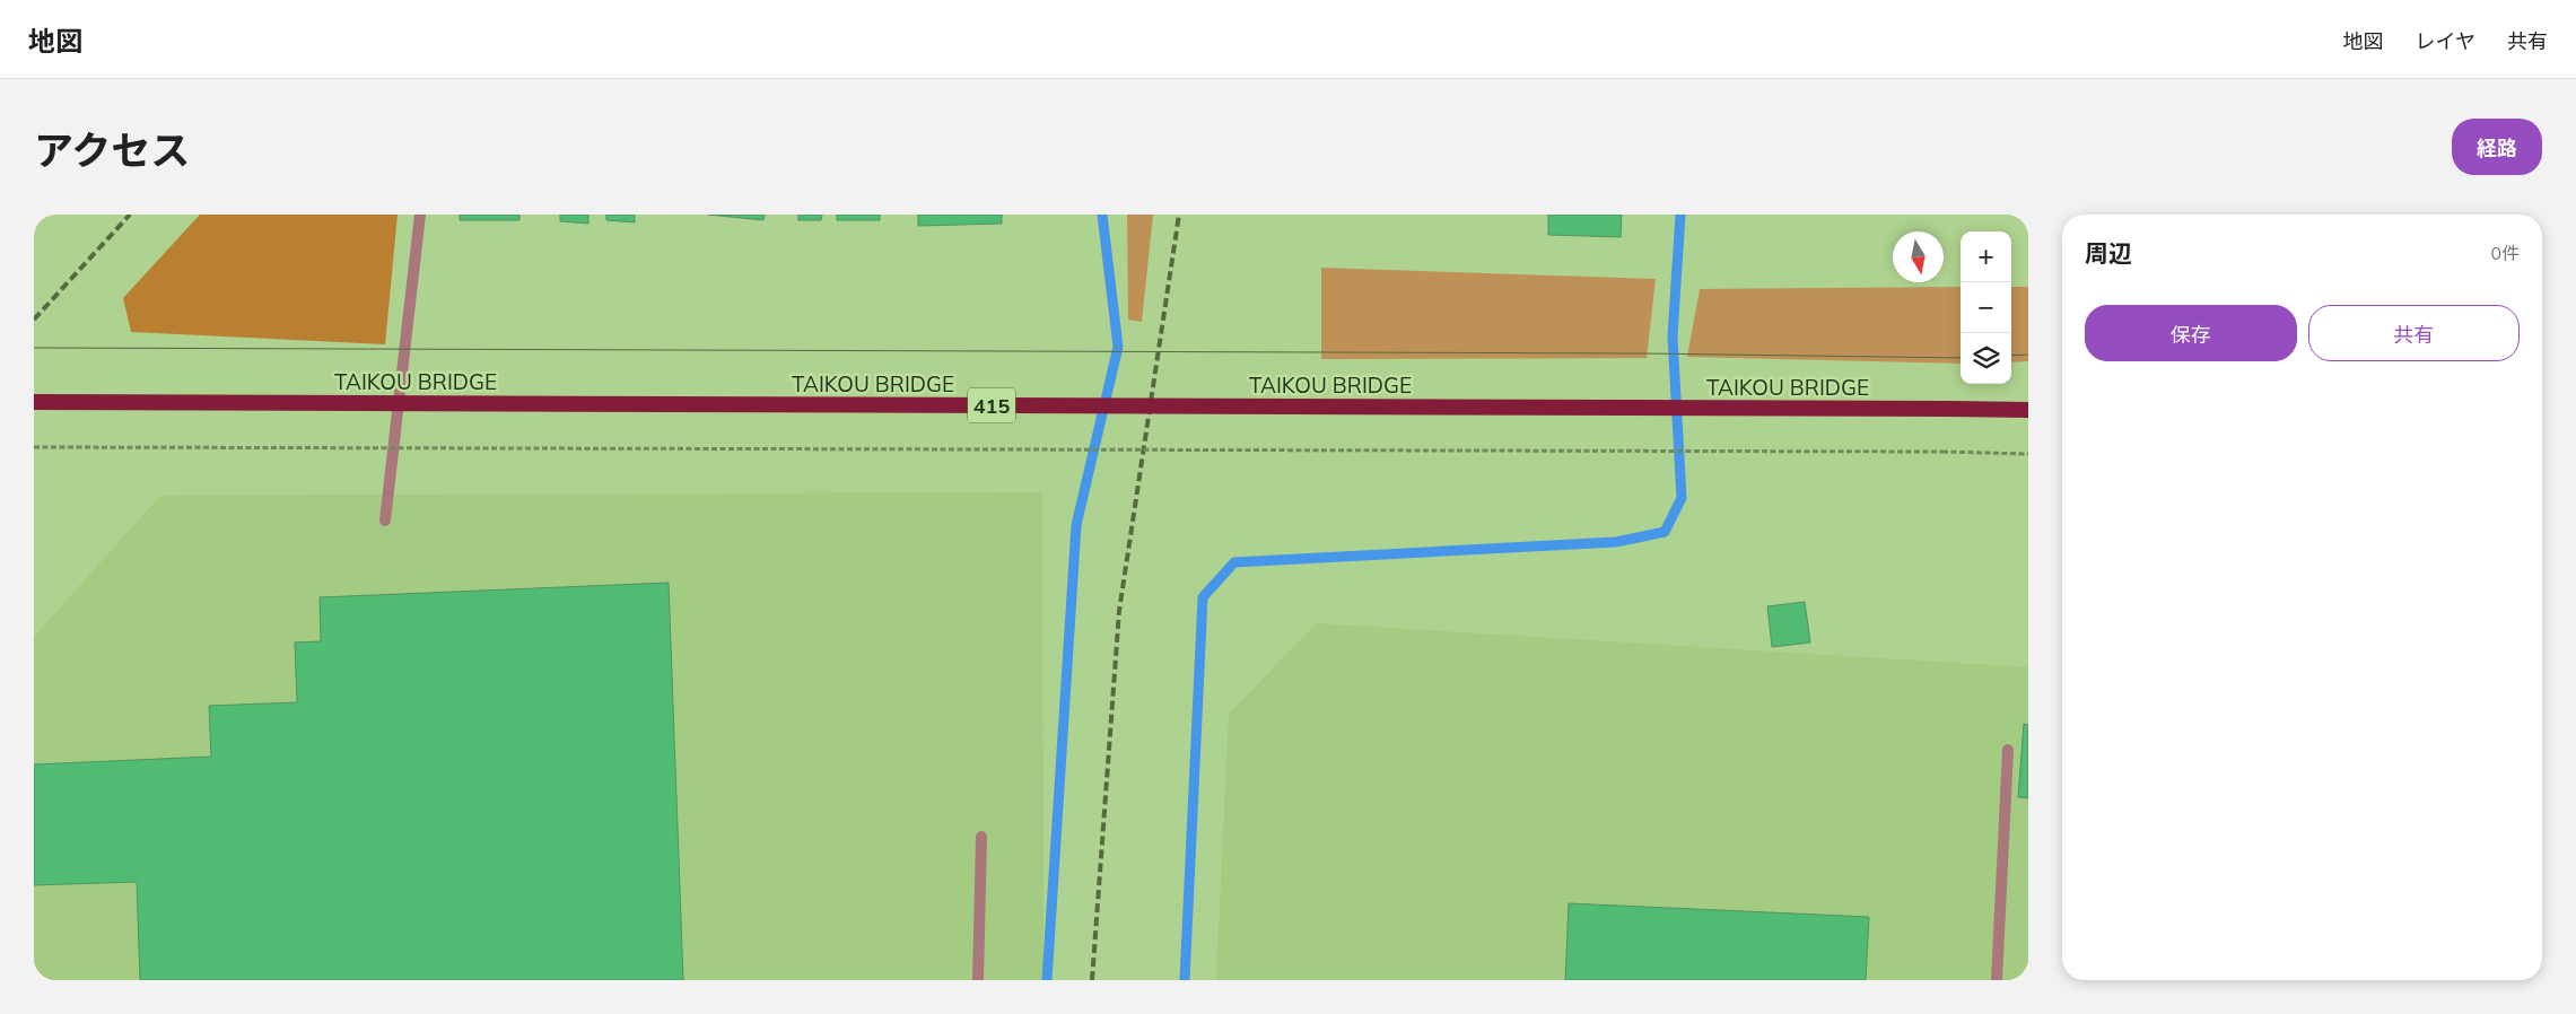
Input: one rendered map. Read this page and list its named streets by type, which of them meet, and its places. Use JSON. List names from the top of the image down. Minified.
{"streets":{"highway":["TAIKOU BRIDGE","415"]},"north":"bottom","page":{"header":"地図","nav":["地図","レイヤ","共有"],"title":"アクセス","buttons":["経路",["保存","共有"]],"heading":["周辺","0件"],"map_buttons":["+","−"]}}
